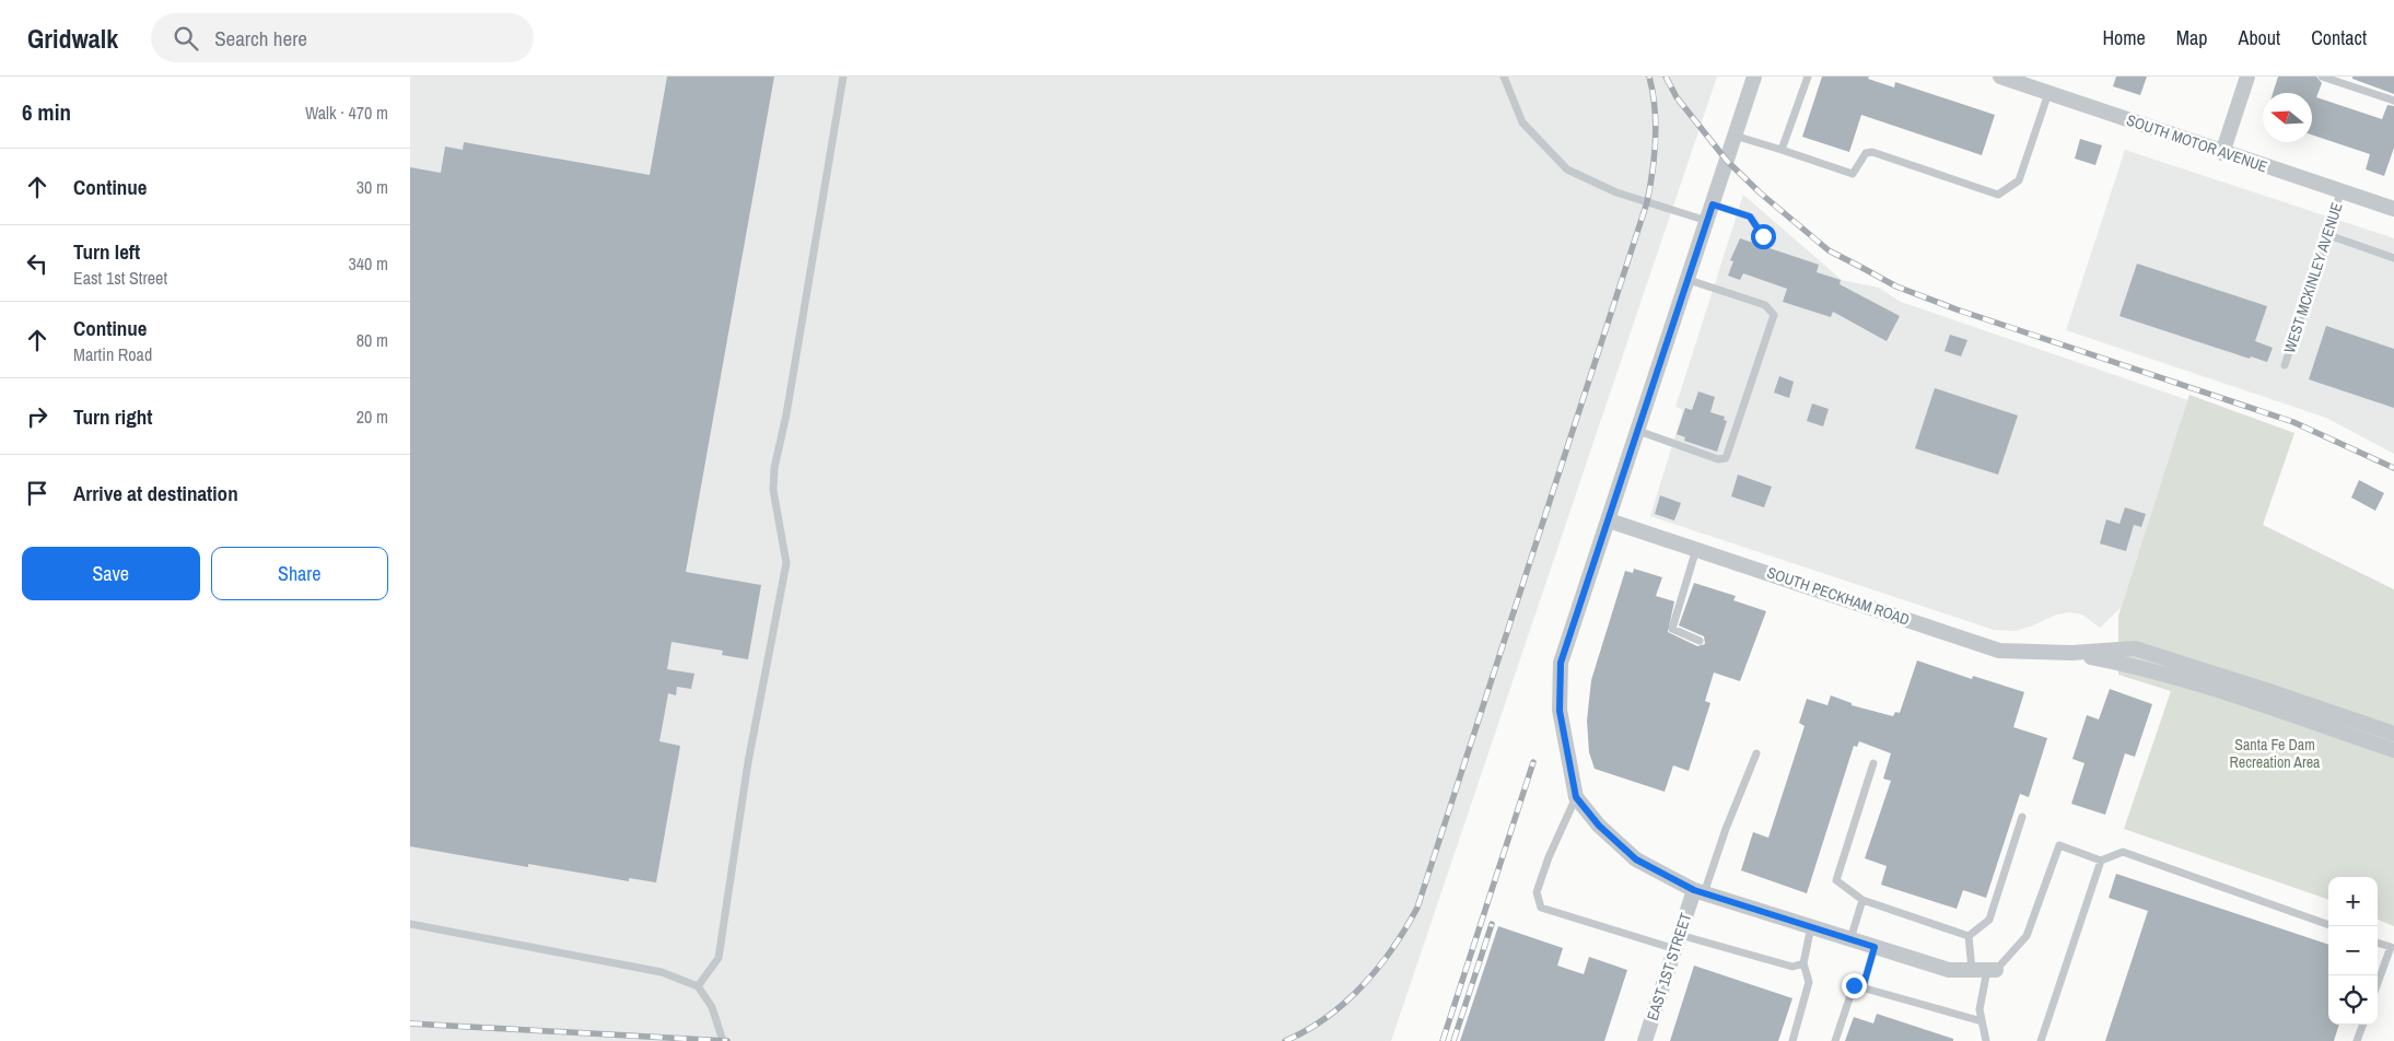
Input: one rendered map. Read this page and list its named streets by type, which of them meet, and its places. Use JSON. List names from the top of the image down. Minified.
{"streets":{"street":["SOUTH MOTOR AVENUE","SOUTH PECKHAM ROAD","EAST 1ST STREET"],"lane":["WEST MCKINLEY AVENUE"]},"crossings":[["SOUTH MOTOR AVENUE","WEST MCKINLEY AVENUE"]],"parks":["Santa Fe Dam Recreation Area"],"north":"left","page":{"header":"Gridwalk","search":"Search here","nav":["Home","Map","About","Contact"],"heading":["6 min","Walk · 470 m"],"list":[["Continue","30 m"],["Turn left","East 1st Street","340 m"],["Continue","Martin Road","80 m"],["Turn right","20 m"],"Arrive at destination"],"buttons":["Save","Share"],"map_buttons":["+","−"]}}
